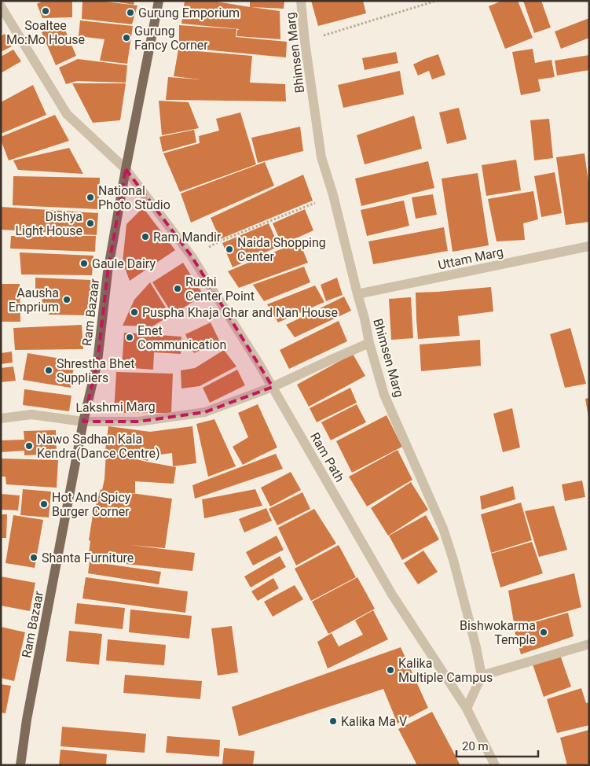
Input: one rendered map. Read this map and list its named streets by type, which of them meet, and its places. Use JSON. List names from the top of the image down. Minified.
{"streets":{"main road":["Ram Bazaar"],"street":["Bhimsen Marg","Uttam Marg","Lakshmi Marg","Ram Path"]},"crossings":[["Bhimsen Marg","Uttam Marg"],["Bhimsen Marg","Lakshmi Marg"],["Ram Bazaar","Lakshmi Marg"],["Ram Bazaar","Ram Path"],["Lakshmi Marg","Ram Path"]],"places":["Soaltee Mo:Mo House","Gurung Emporium","Gurung Fancy Corner","National Photo Studio","Dishya Light House","Ram Mandir","Naida Shopping Center","Gaule Dairy","Ruchi Center Point","Aausha Emprium","Puspha Khaja Ghar and Nan House","Enet Communication","Shrestha Bhet Suppliers","Nawo Sadhan Kala Kendra(Dance Centre)","Hot And Spicy Burger Corner","Shanta Furniture","Bishwokarma Temple","Kalika Multiple Campus","Kalika Ma V"],"scale_bar":"20 m"}
